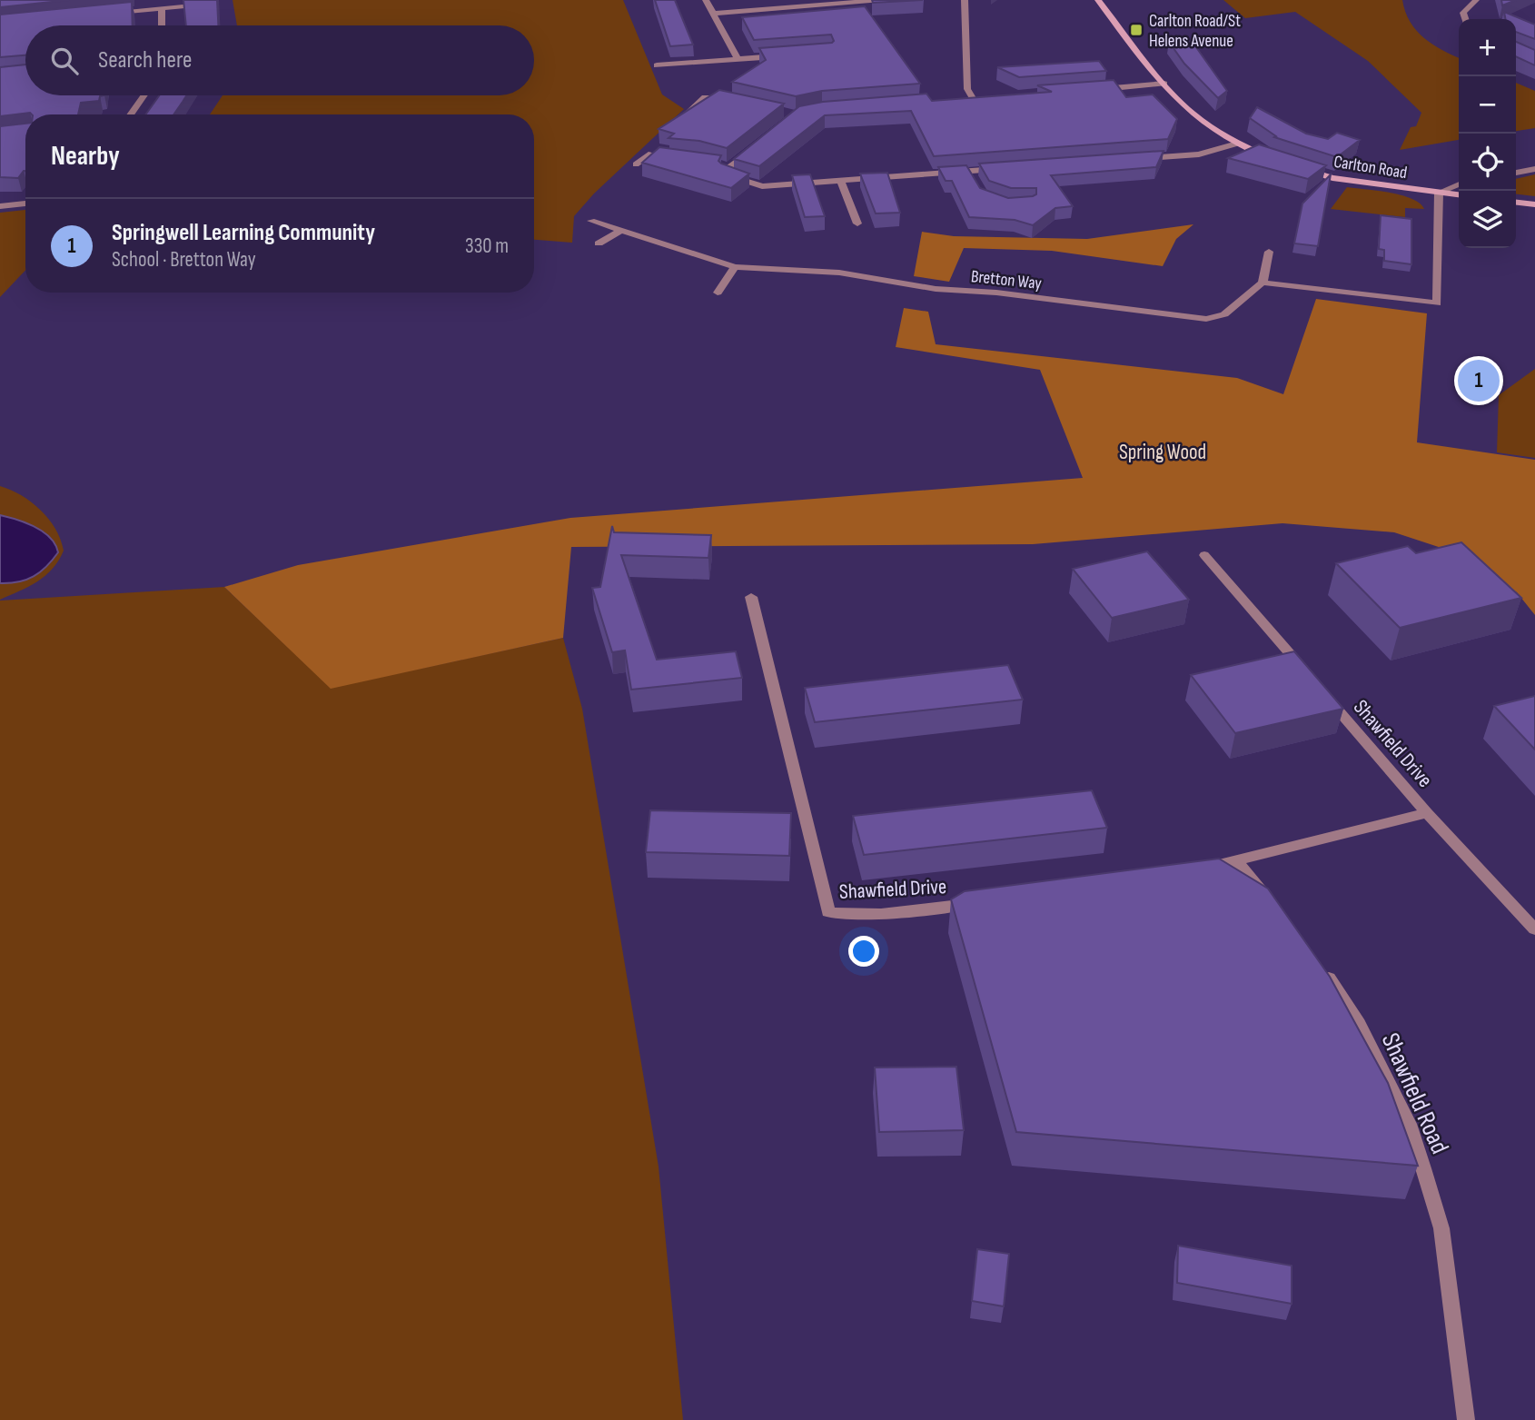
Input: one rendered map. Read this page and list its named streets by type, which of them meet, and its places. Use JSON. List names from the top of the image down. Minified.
{"streets":{"main road":["Carlton Road"],"street":["Bretton Way","Shawfield Drive","Shawfield Road"]},"parks":["Spring Wood"],"places":{"transit":["Carlton Road/St Helens Avenue"]},"page":{"map_buttons":["+","−"],"search":"Search here","heading":"Nearby","list":[{"mark":"1","name":"Springwell Learning Community","note":"School · Bretton Way","value":"330 m"}],"pins":"1"}}
